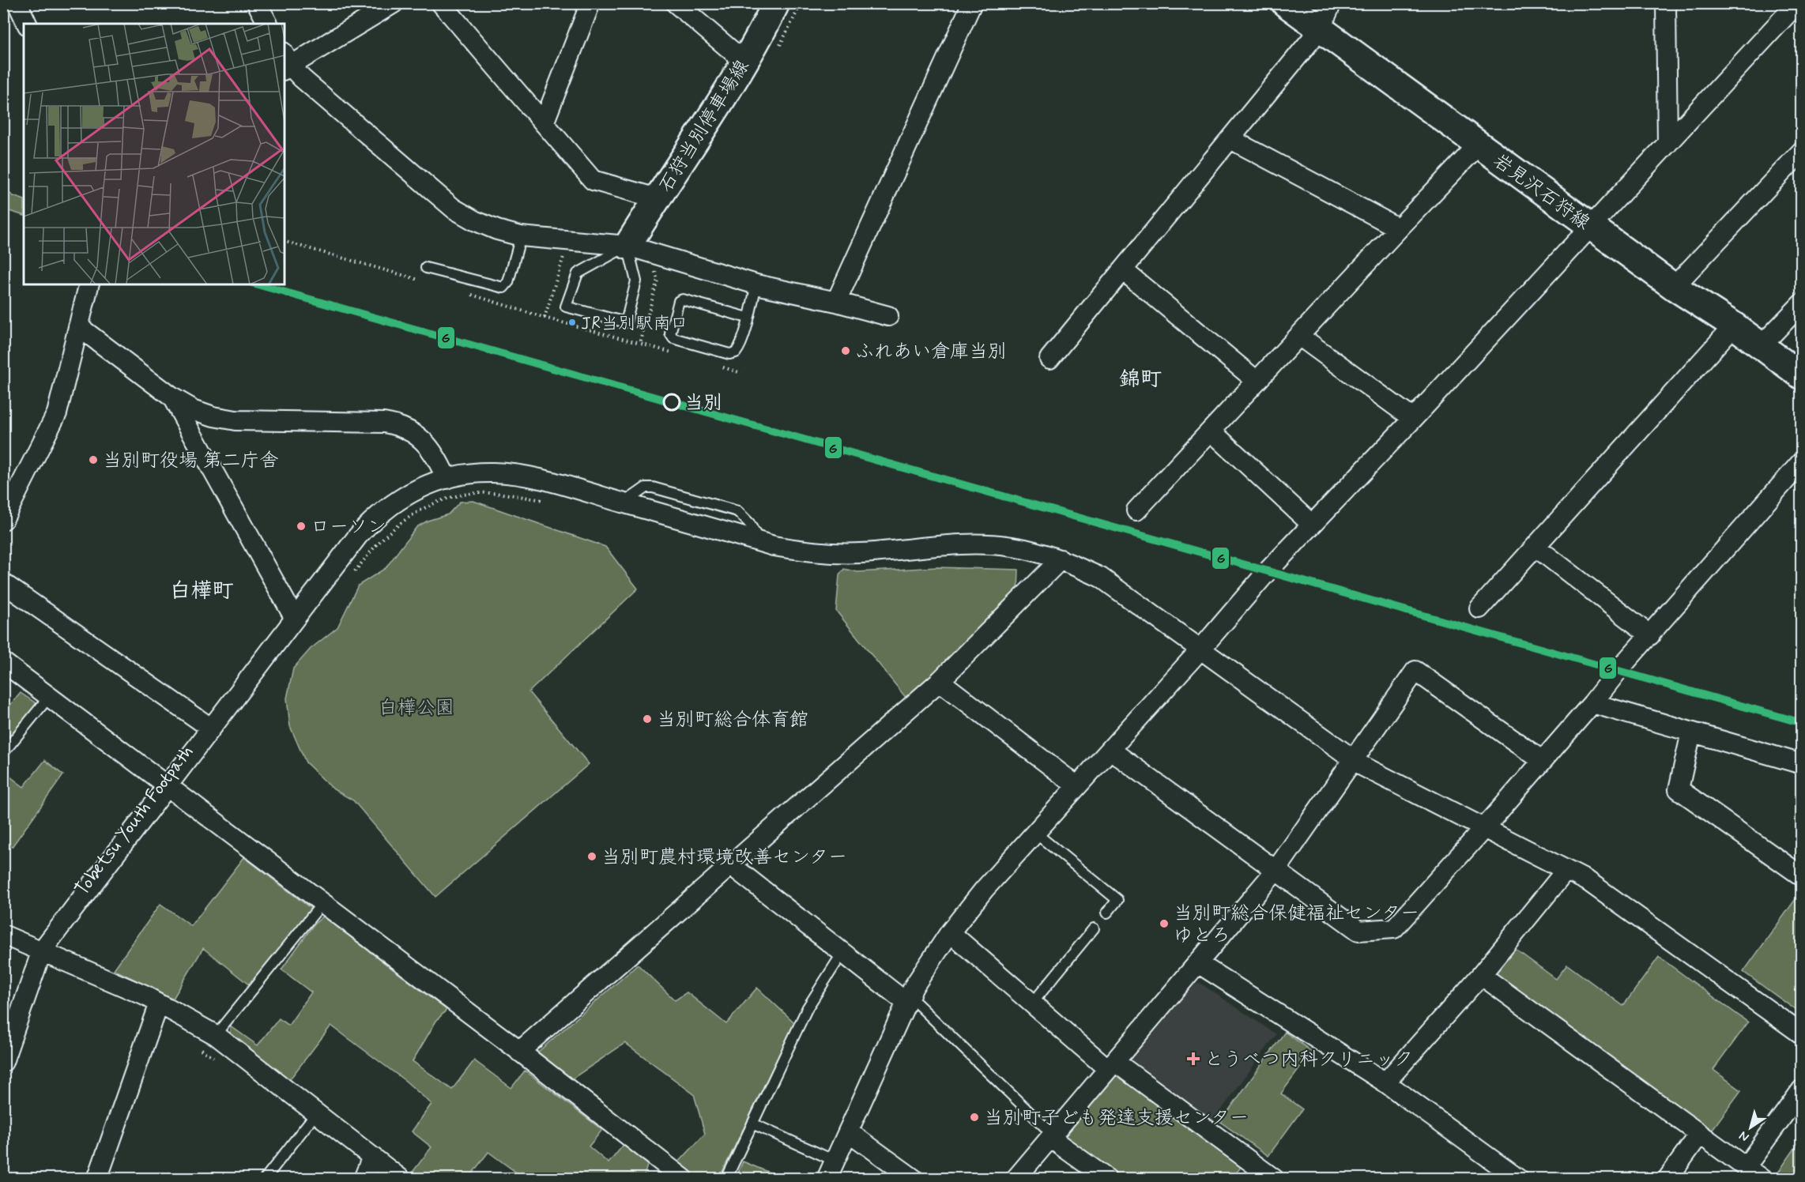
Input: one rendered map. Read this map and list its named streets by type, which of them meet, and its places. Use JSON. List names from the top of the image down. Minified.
{"streets":{"main road":["石狩当別停車場線","岩見沢石狩線"]},"districts":["錦町","白樺町"],"parks":["白樺公園"],"places":{"other":["JR当別駅南口","ふれあい倉庫当別","当別","当別町役場 第二庁舎","ローソン","当別町総合体育館","当別町農村環境改善センター","当別町総合保健福祉センター ゆとろ","当別町子ども発達支援センター"],"health":["とうべつ内科クリニック"]},"lines":["transit line G"],"north":"bottom left"}
